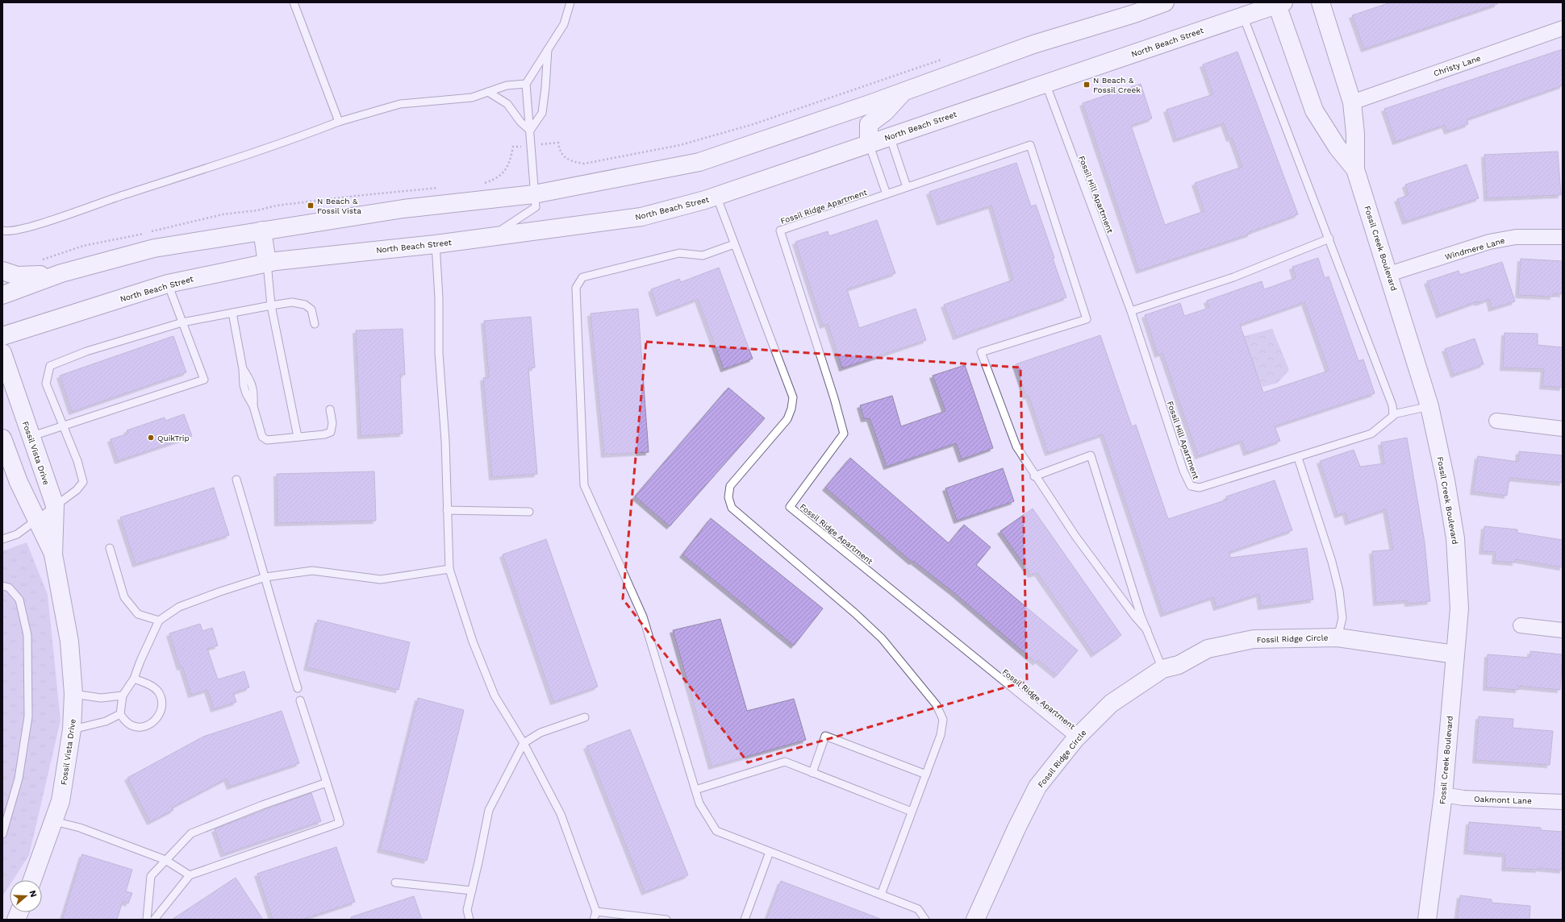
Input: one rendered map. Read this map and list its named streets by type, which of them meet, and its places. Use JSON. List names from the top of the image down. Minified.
{"streets":{"main road":["North Beach Street","Fossil Creek Boulevard","Fossil Vista Drive","Fossil Ridge Circle"],"street":["Christy Lane","Windmere Lane","Oakmont Lane"],"lane":["Fossil Hill Apartment","Fossil Ridge Apartment"]},"crossings":[["North Beach Street","Fossil Hill Apartment"],["North Beach Street","Fossil Creek Boulevard"],["Christy Lane","Fossil Creek Boulevard"],["Fossil Ridge Apartment","Fossil Ridge Circle"],["Fossil Creek Boulevard","Windmere Lane"],["Fossil Creek Boulevard","Fossil Ridge Circle"],["Fossil Creek Boulevard","Oakmont Lane"]],"places":{"transit":["N Beach & Fossil Creek","N Beach & Fossil Vista"],"other":["QuikTrip"]},"north":"right"}
